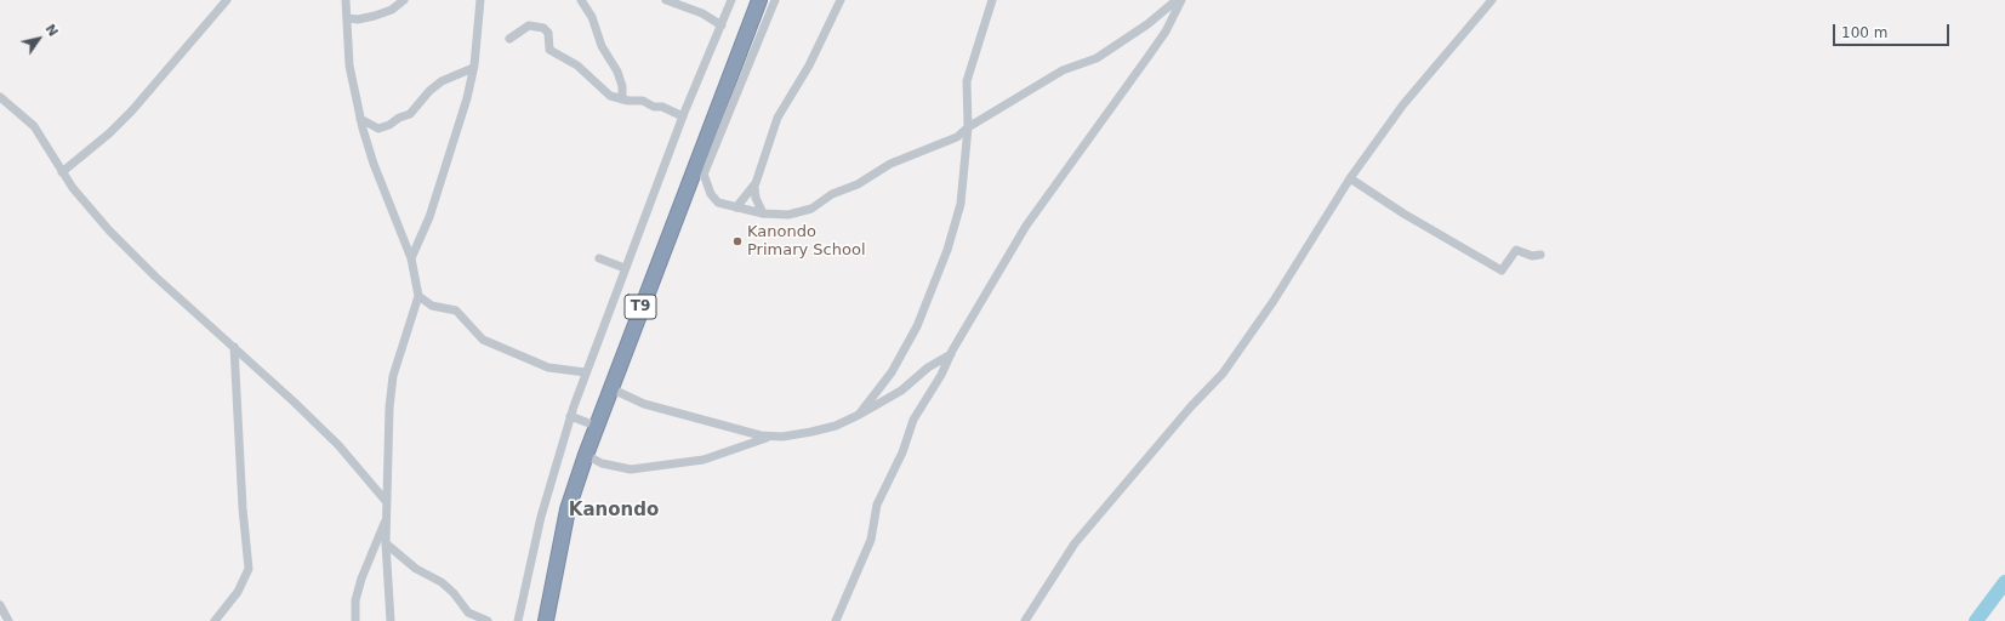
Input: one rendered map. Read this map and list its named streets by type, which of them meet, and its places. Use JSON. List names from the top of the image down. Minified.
{"streets":{"highway":["T9"]},"districts":["Kanondo"],"places":["Kanondo Primary School"],"scale_bar":"100 m","north":"top right"}
